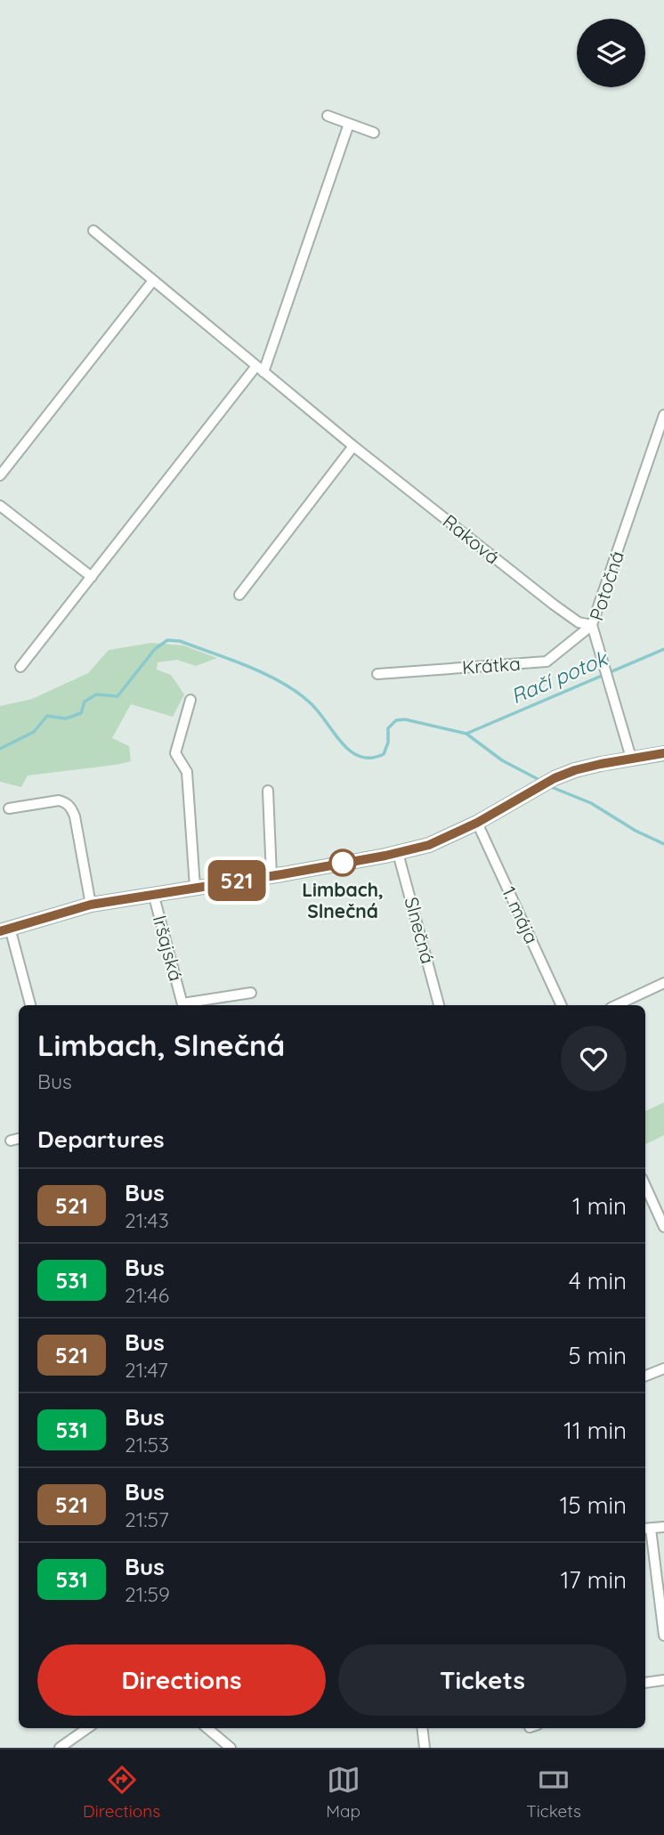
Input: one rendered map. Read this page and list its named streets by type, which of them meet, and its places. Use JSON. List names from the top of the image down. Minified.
{"streets":{"street":["Raková","Potočná","Krátka","1. mája","Slnečná","Iršajská"]},"crossings":[["Raková","Potočná"],["Raková","Krátka"],["Potočná","Krátka"]],"water":["Račí potok"],"places":["Limbach, Slnečná"],"lines":["bus line 521"],"page":{"on_map":"521","heading":[["Limbach, Slnečná","Bus"],"Departures"],"list":[{"mark":"521","name":"Bus","note":"21:43","value":"1 min"},{"mark":"531","name":"Bus","note":"21:46","value":"4 min"},{"mark":"521","name":"Bus","note":"21:47","value":"5 min"},{"mark":"531","name":"Bus","note":"21:53","value":"11 min"},{"mark":"521","name":"Bus","note":"21:57","value":"15 min"},{"mark":"531","name":"Bus","note":"21:59","value":"17 min"}],"buttons":["Directions","Tickets"],"tabs":["Directions","Map","Tickets"]}}
